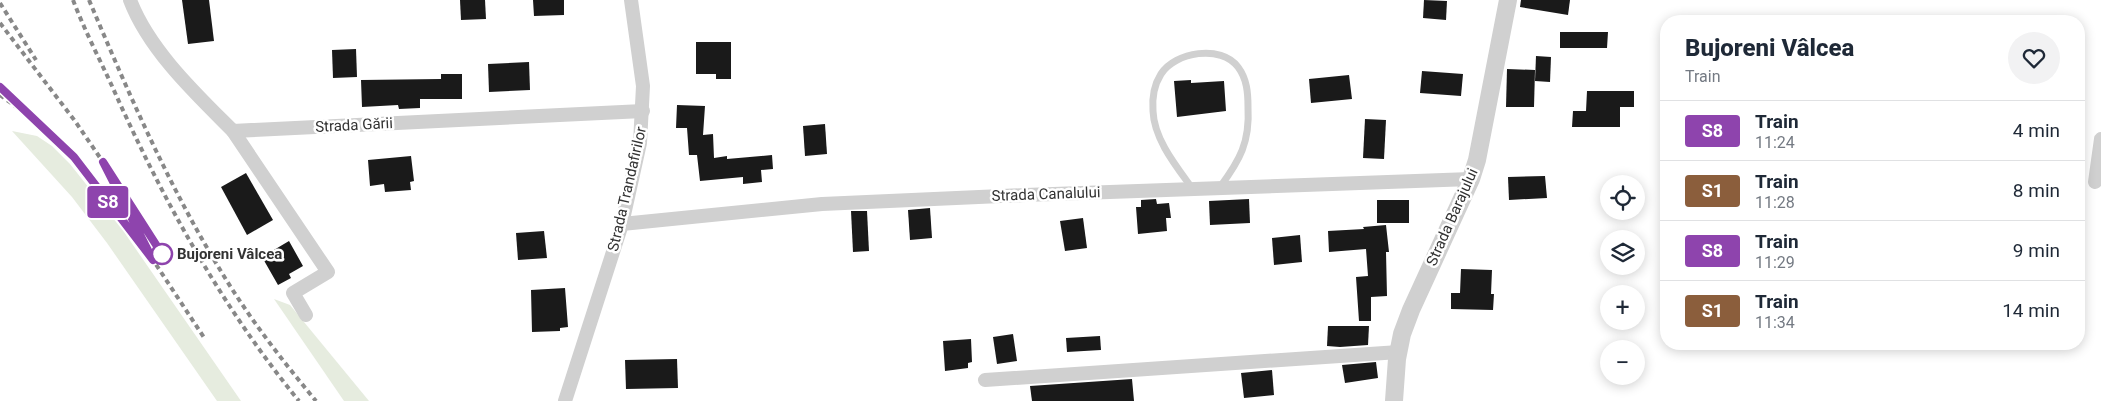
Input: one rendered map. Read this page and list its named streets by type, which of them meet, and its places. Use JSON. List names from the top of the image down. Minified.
{"streets":{"street":["Strada Gării","Strada Trandafirilor","Strada Canalului","Strada Barajului"]},"crossings":[["Strada Gării","Strada Trandafirilor"],["Strada Trandafirilor","Strada Canalului"],["Strada Canalului","Strada Barajului"]],"places":["Bujoreni Vâlcea"],"page":{"on_map":"S8","heading":["Bujoreni Vâlcea","Train"],"list":[{"mark":"S8","name":"Train","note":"11:24","value":"4 min"},{"mark":"S1","name":"Train","note":"11:28","value":"8 min"},{"mark":"S8","name":"Train","note":"11:29","value":"9 min"},{"mark":"S1","name":"Train","note":"11:34","value":"14 min"}],"map_buttons":["+","−"]}}
